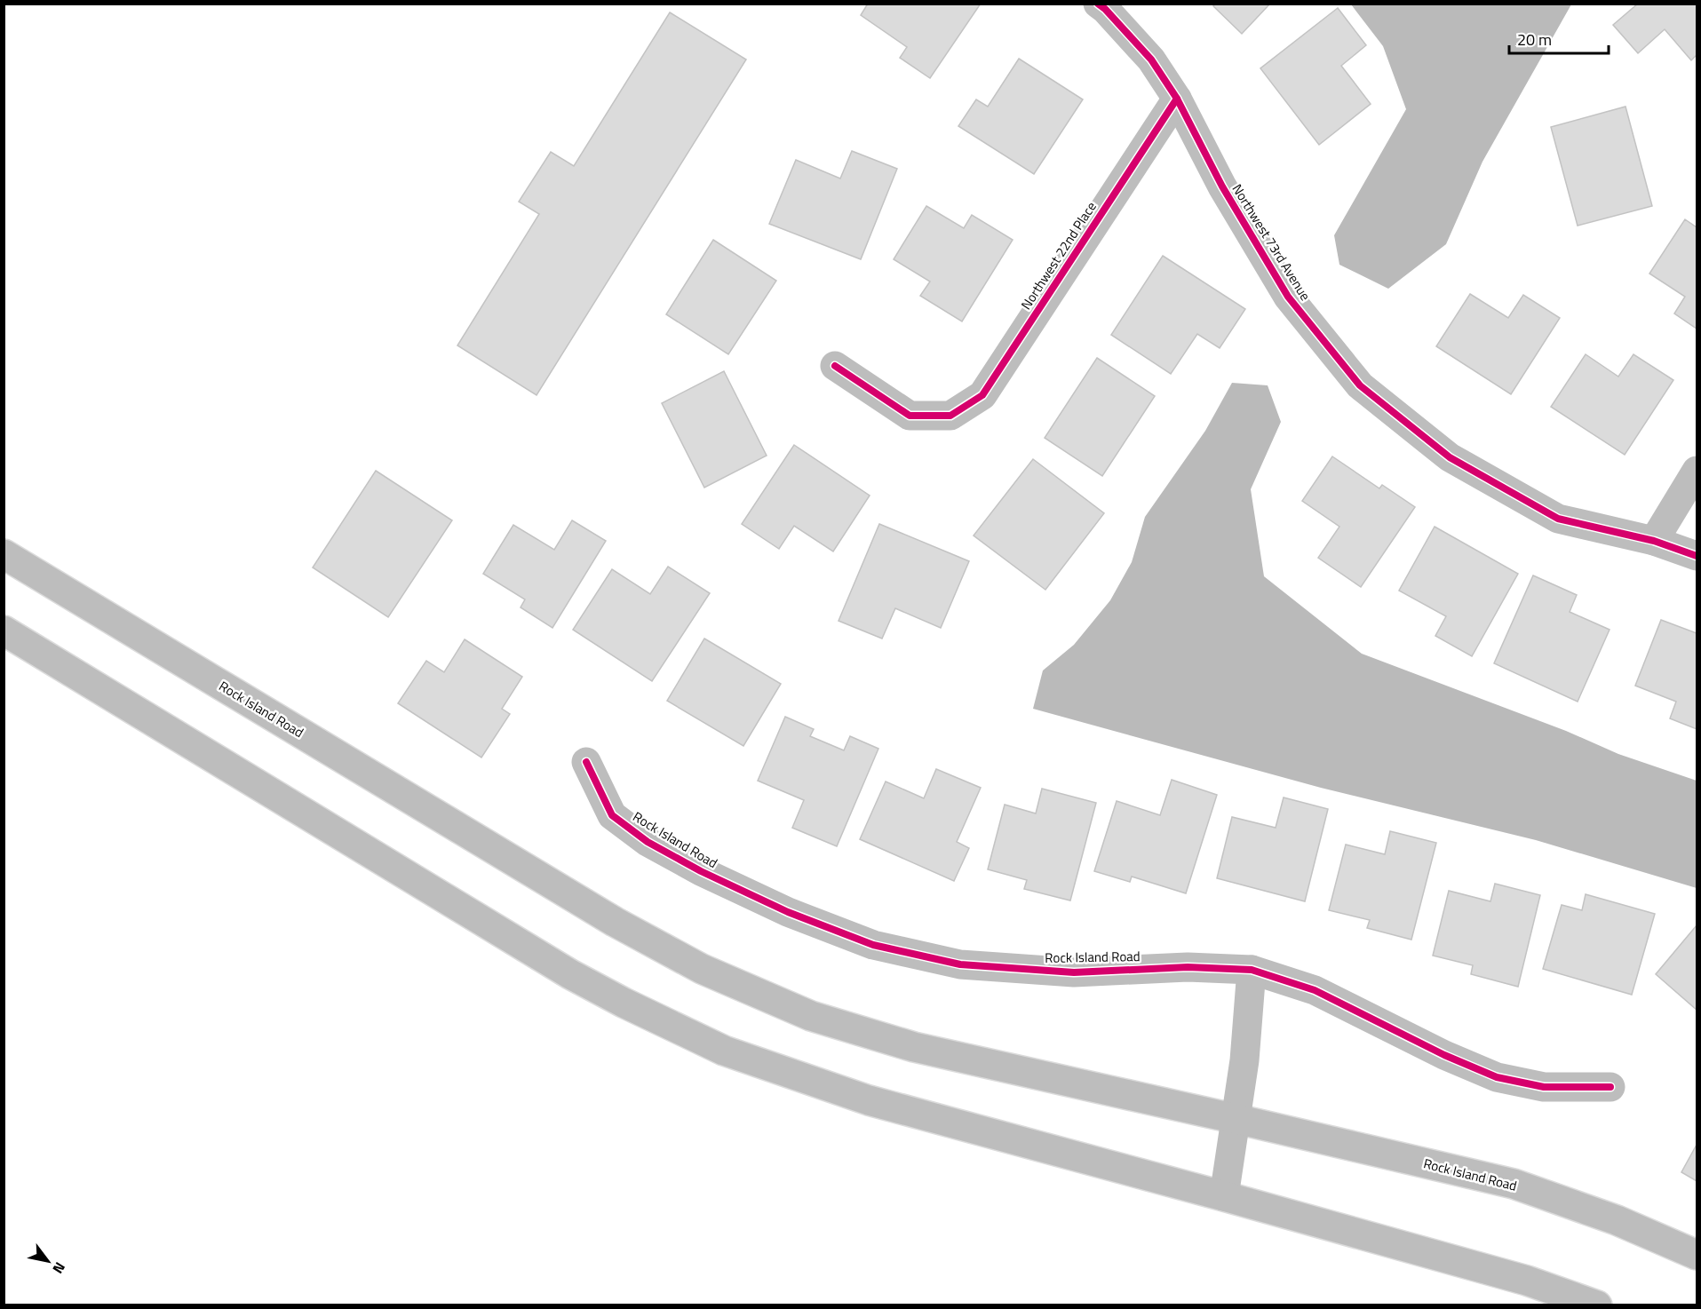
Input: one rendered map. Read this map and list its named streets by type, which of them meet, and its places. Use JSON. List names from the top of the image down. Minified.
{"streets":{"main road":["Northwest 73rd Avenue","Northwest 22nd Place","Rock Island Road"]},"crossings":[["Northwest 73rd Avenue","Northwest 22nd Place"]],"scale_bar":"20 m","north":"bottom right"}
